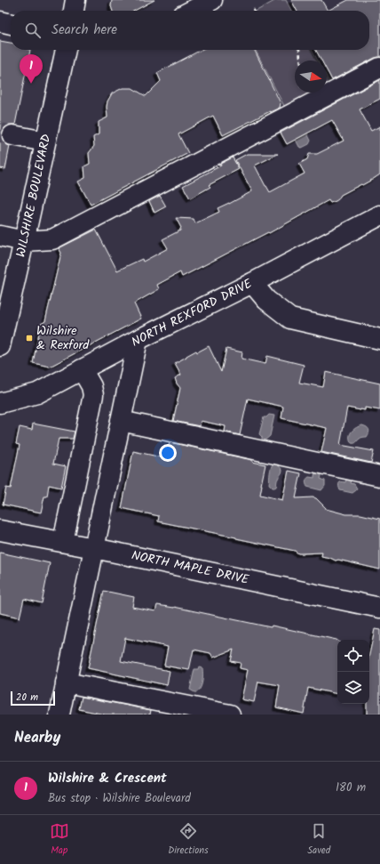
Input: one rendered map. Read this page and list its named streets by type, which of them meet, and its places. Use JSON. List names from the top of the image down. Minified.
{"streets":{"street":["WILSHIRE BOULEVARD","NORTH REXFORD DRIVE","NORTH MAPLE DRIVE"]},"places":{"transit":["Wilshire & Rexford"]},"scale_bar":"20 m","north":"right","page":{"search":"Search here","pins":"1","scale":"20 m","heading":"Nearby","list":[{"mark":"1","name":"Wilshire & Crescent","note":"Bus stop · Wilshire Boulevard","value":"180 m"}],"nav":["Map","Directions","Saved"]}}
